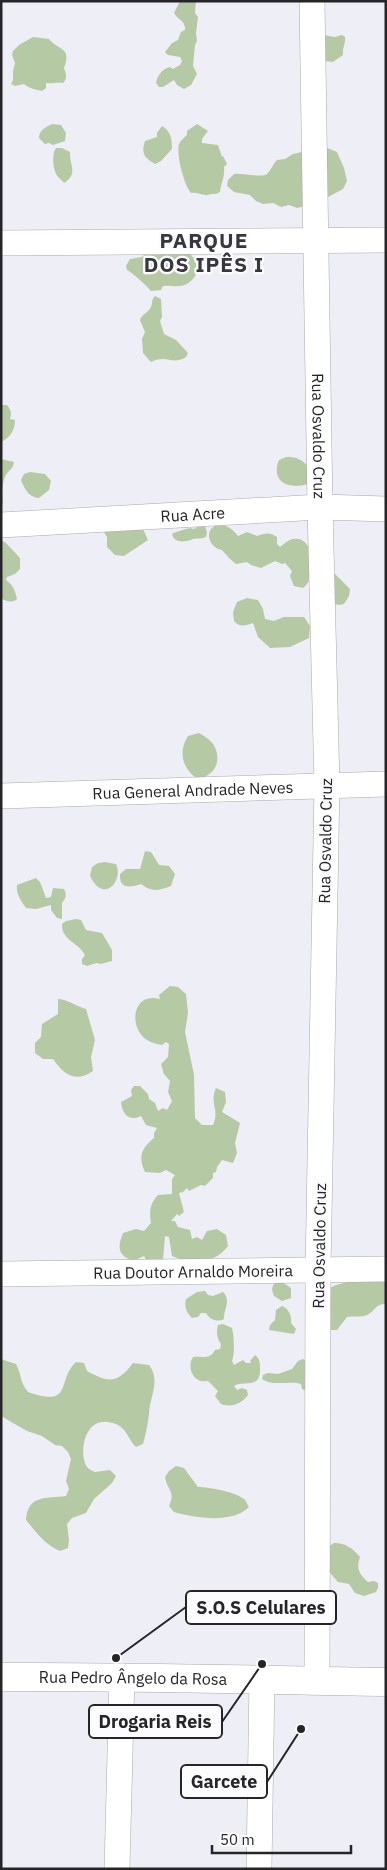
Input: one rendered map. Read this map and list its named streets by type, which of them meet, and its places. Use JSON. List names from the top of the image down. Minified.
{"streets":{"main road":["Rua Pedro Ângelo da Rosa"],"street":["Rua Osvaldo Cruz","Rua Acre","Rua General Andrade Neves","Rua Doutor Arnaldo Moreira"]},"crossings":[["Rua Osvaldo Cruz","Rua Acre"],["Rua Osvaldo Cruz","Rua General Andrade Neves"],["Rua Osvaldo Cruz","Rua Doutor Arnaldo Moreira"],["Rua Osvaldo Cruz","Rua Pedro Ângelo da Rosa"]],"districts":["PARQUE DOS IPÊS I"],"places":["S.O.S Celulares","Drogaria Reis","Garcete"],"scale_bar":"50 m"}
